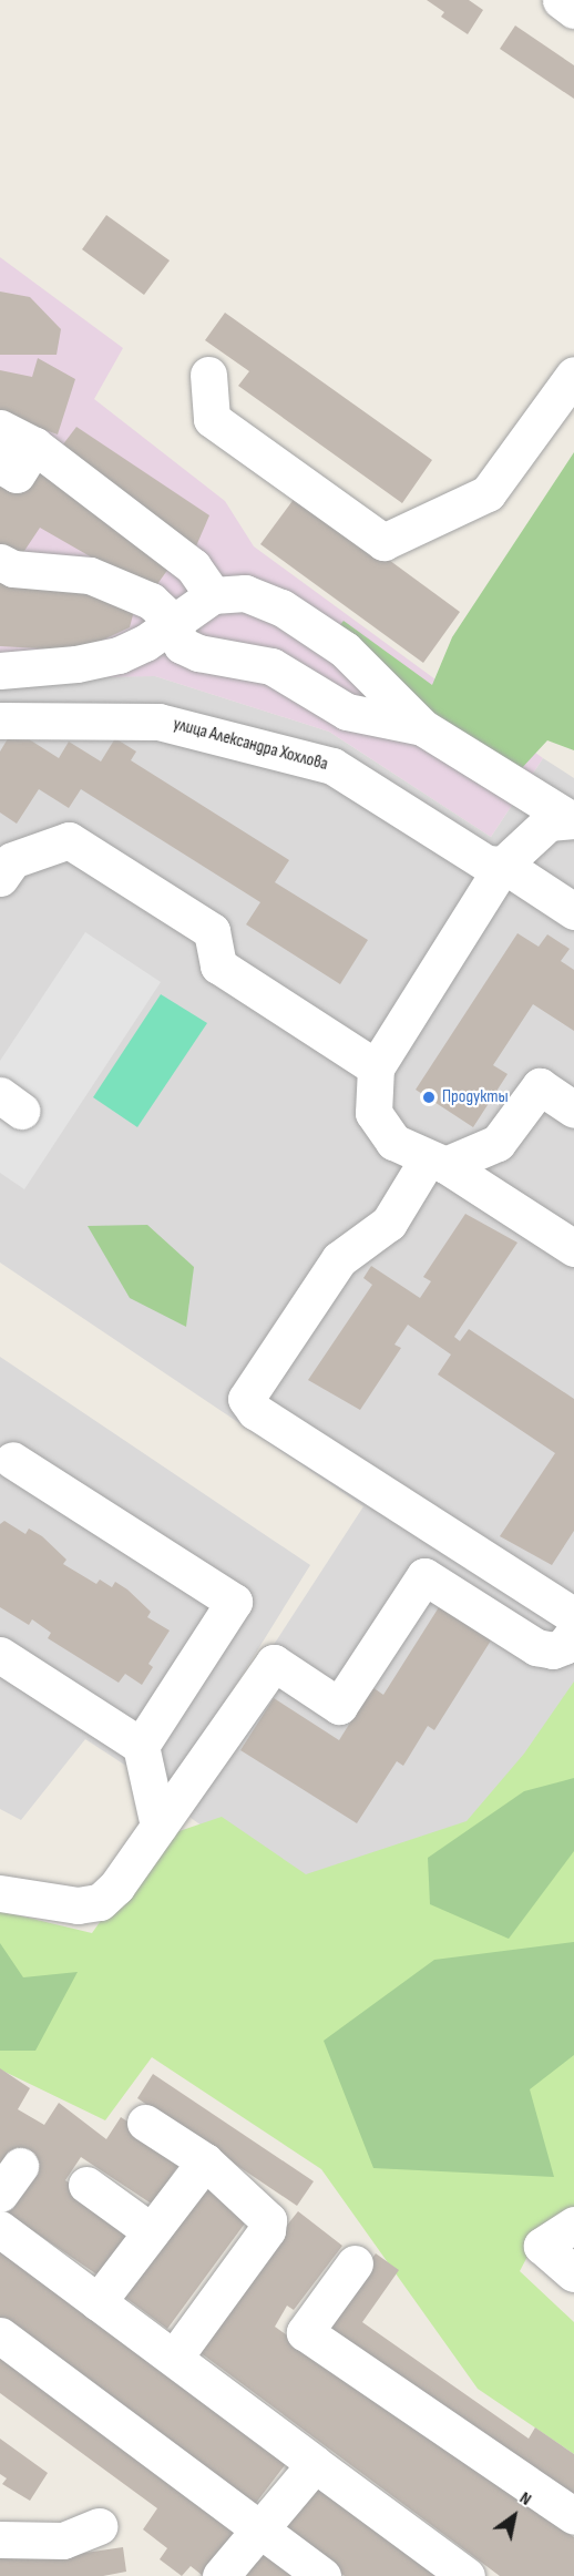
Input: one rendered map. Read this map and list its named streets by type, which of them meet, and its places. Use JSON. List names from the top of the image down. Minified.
{"streets":{"street":["улица Александра Хохлова"]},"places":["Продукты"],"north":"top right"}
